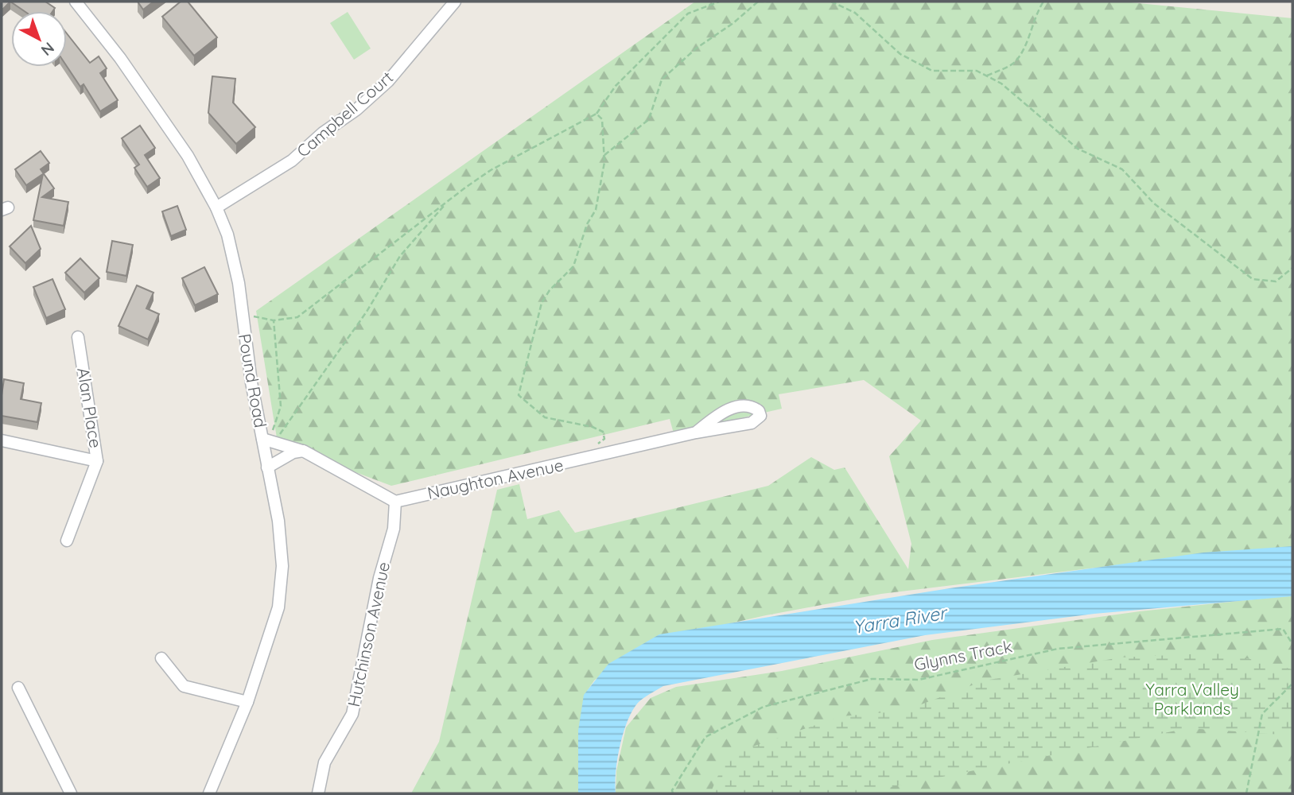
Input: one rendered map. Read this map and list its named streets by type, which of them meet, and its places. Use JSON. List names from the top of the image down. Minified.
{"streets":{"street":["Campbell Court","Pound Road","Alan Place","Naughton Avenue","Hutchinson Avenue"],"path":["Glynns Track"]},"crossings":[["Campbell Court","Pound Road"],["Naughton Avenue","Hutchinson Avenue"]],"water":["Yarra River"],"parks":["Yarra Valley Parklands"],"north":"bottom right"}
